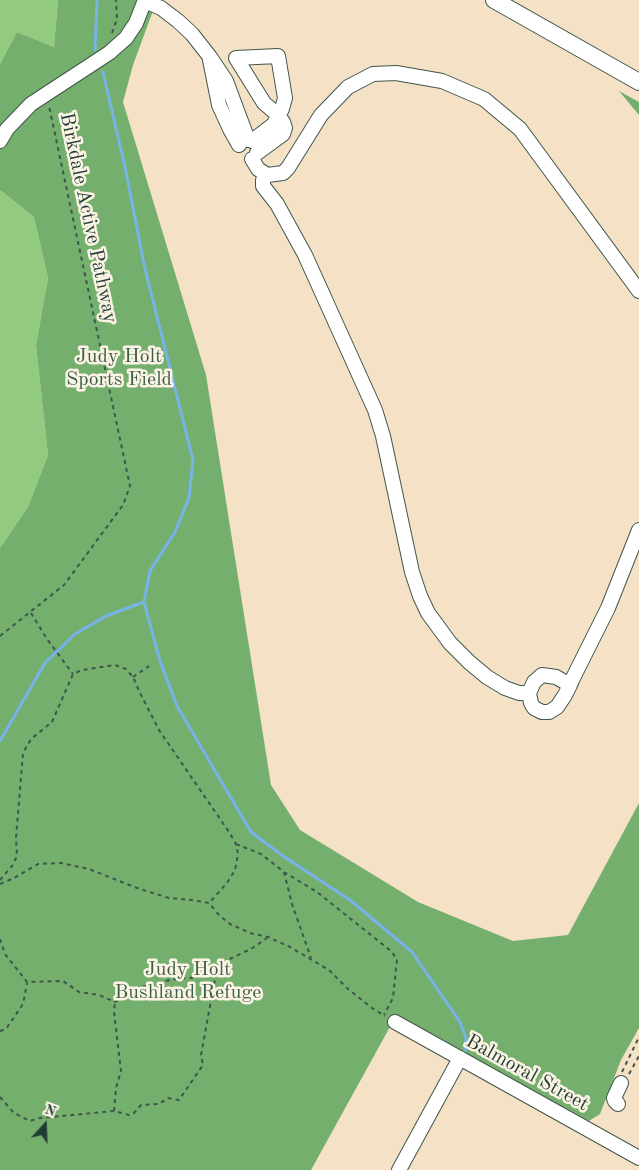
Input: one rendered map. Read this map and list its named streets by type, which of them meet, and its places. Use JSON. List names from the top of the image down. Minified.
{"streets":{"street":["Balmoral Street"],"path":["Birkdale Active Pathway"]},"parks":["Judy Holt Sports Field","Judy Holt Bushland Refuge"],"north":"top"}
